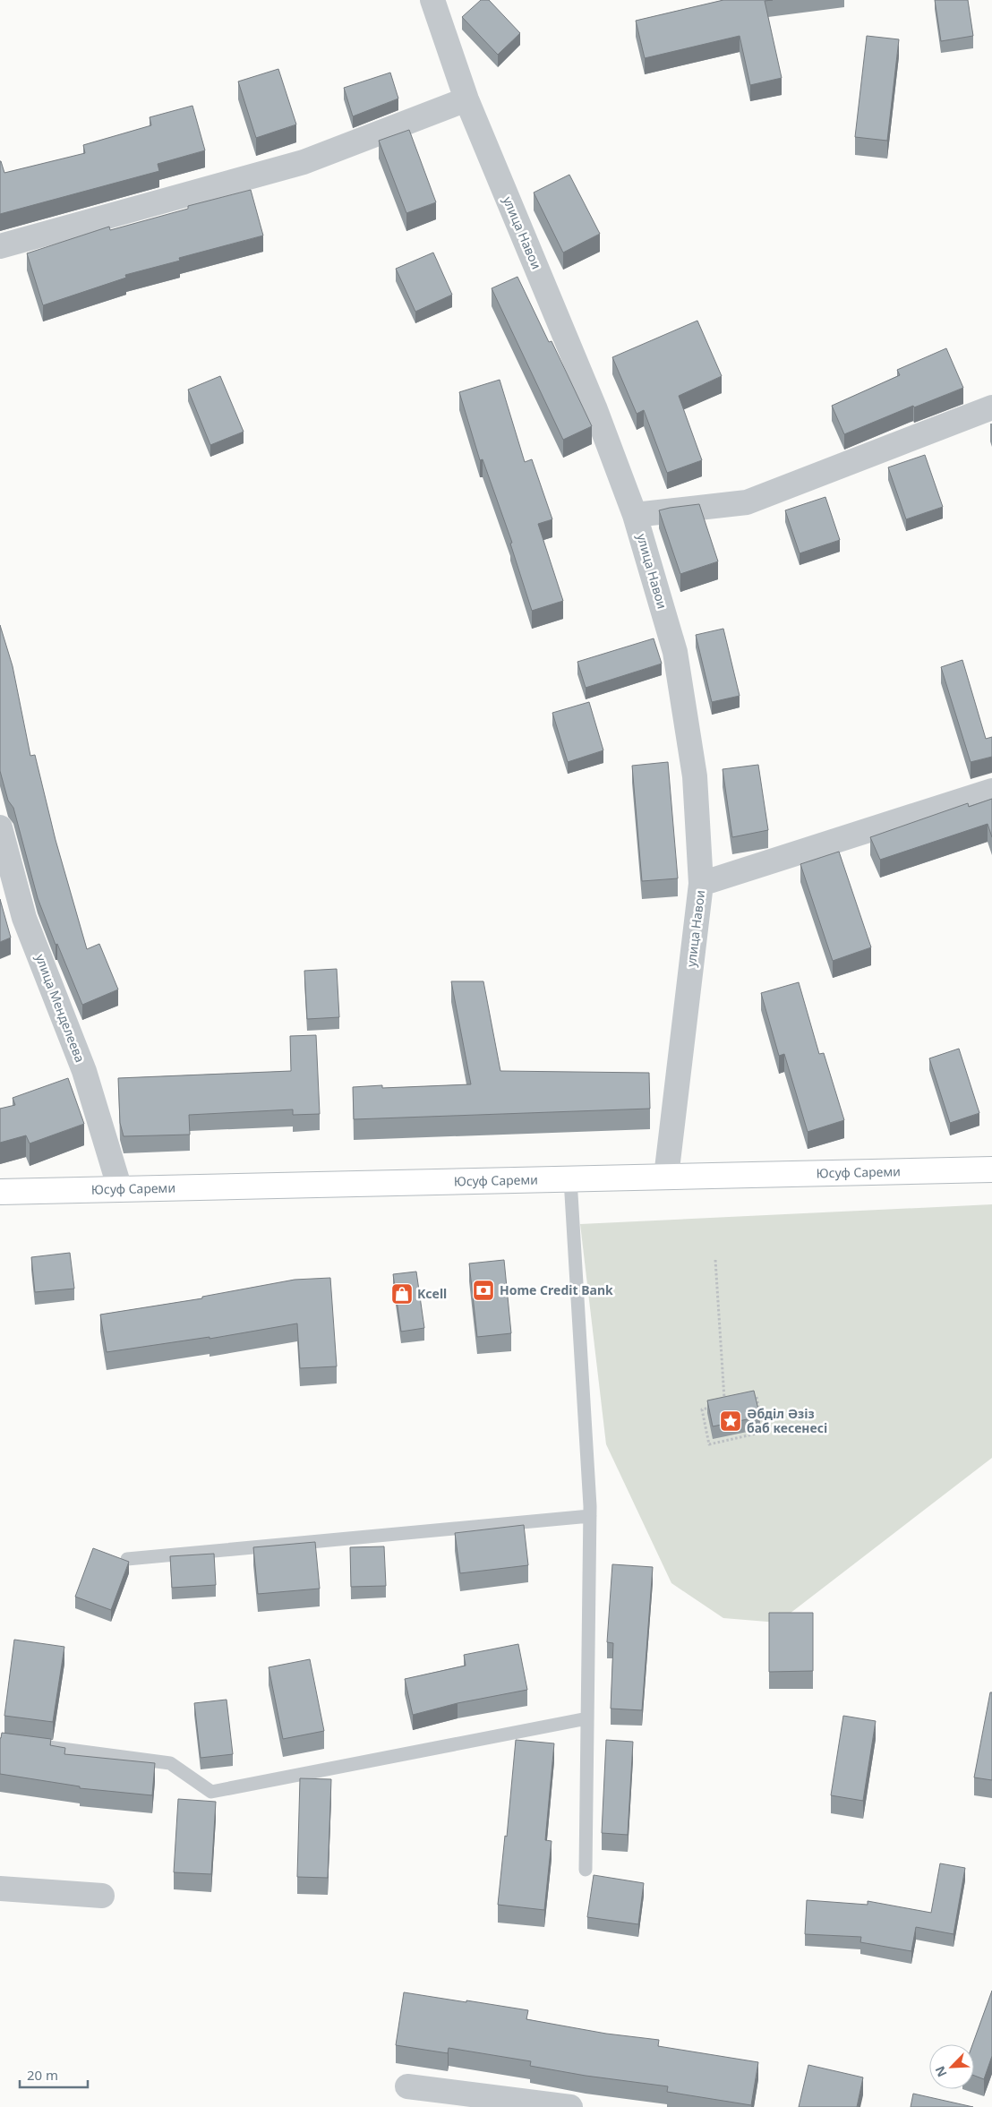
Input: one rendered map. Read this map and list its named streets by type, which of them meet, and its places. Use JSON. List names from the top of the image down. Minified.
{"streets":{"main road":["Юсуф Сареми"],"street":["улица Навои","улица Менделеева"]},"crossings":[["улица Навои","Юсуф Сареми"],["улица Менделеева","Юсуф Сареми"]],"places":{"bank":["Home Credit Bank"],"shop":["Kcell"],"place":["Әбділ Әзіз баб кесенесі"]},"scale_bar":"20 m","north":"bottom left"}
